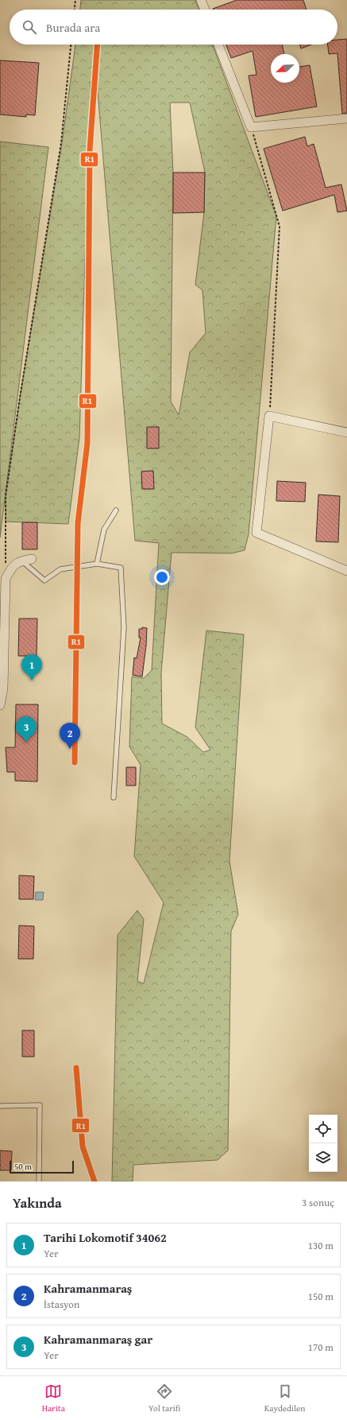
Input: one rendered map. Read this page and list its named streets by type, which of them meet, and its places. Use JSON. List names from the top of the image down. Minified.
{"lines":["transit line R1"],"scale_bar":"50 m","north":"bottom left","page":{"search":"Burada ara","pins":["1","3","2"],"scale":"50 m","heading":["Yakında","3 sonuç"],"list":[{"mark":"1","name":"Tarihi Lokomotif 34062","note":"Yer","value":"130 m"},{"mark":"2","name":"Kahramanmaraş","note":"İstasyon","value":"150 m"},{"mark":"3","name":"Kahramanmaraş gar","note":"Yer","value":"170 m"}],"nav":["Harita","Yol tarifi","Kaydedilen"]}}
